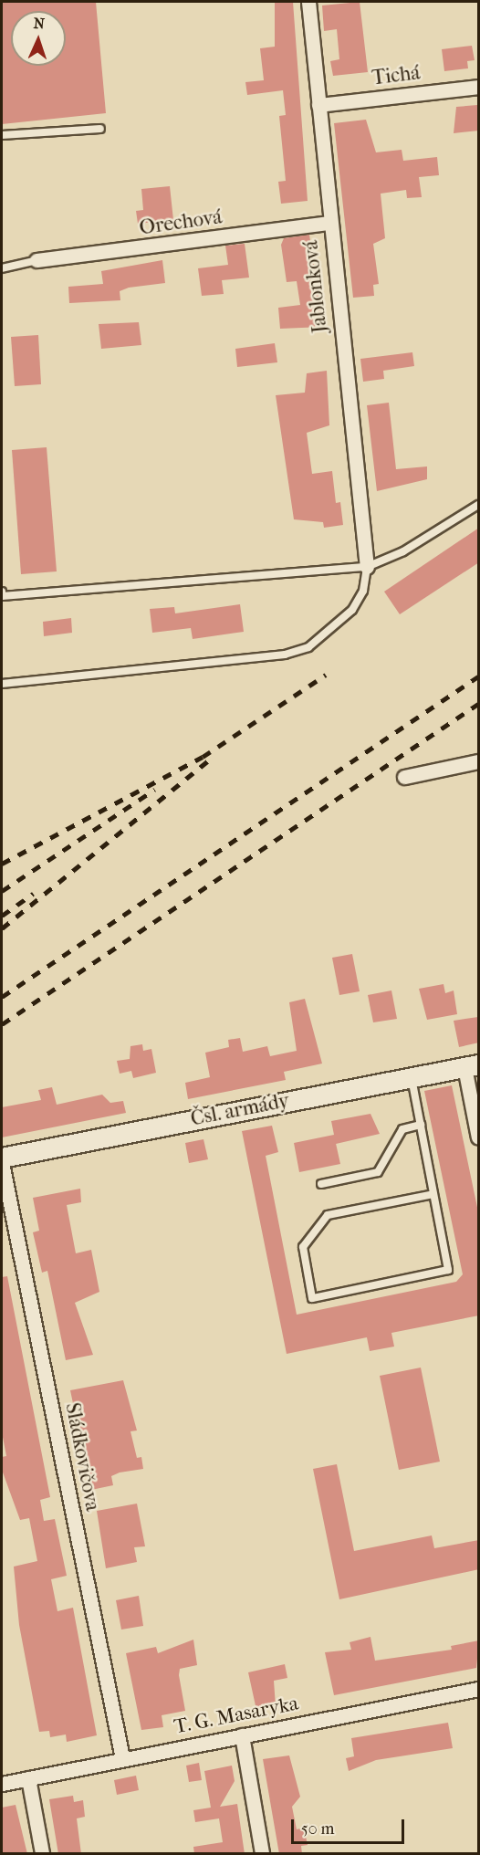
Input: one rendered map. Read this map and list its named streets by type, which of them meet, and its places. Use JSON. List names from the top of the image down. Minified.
{"streets":{"street":["Tichá","Orechová","Jablonková","Čsl. armády","Sládkovičova","T. G. Masaryka"]},"crossings":[["Tichá","Jablonková"],["Orechová","Jablonková"],["Sládkovičova","T. G. Masaryka"]],"scale_bar":"50 m","north":"top"}
